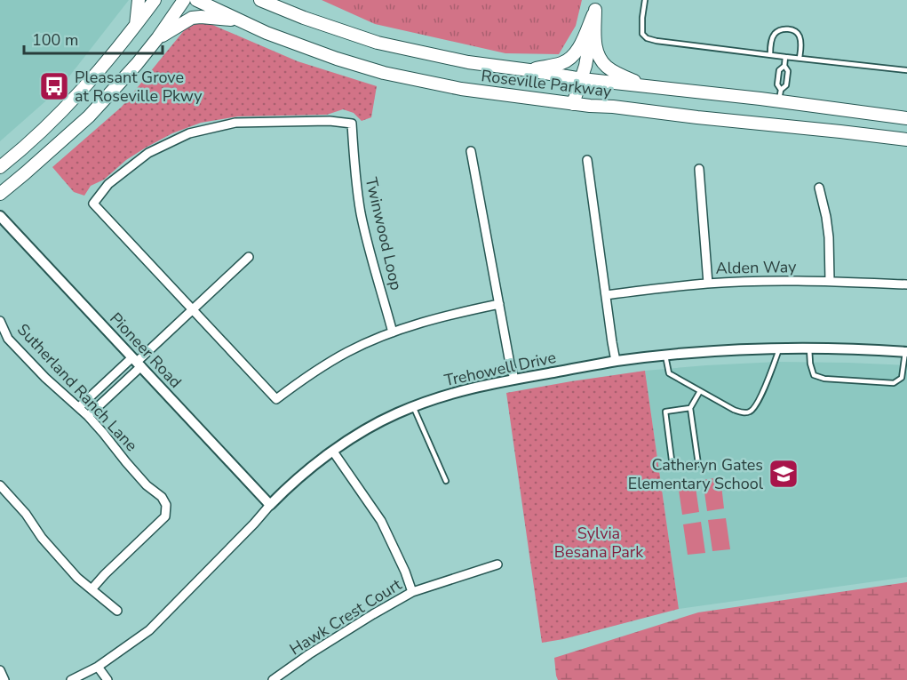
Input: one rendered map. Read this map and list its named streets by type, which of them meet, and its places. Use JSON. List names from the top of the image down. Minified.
{"streets":{"main road":["Roseville Parkway"],"street":["Twinwood Loop","Alden Way","Pioneer Road","Trehowell Drive","Sutherland Ranch Lane","Hawk Crest Court"]},"crossings":[["Pioneer Road","Trehowell Drive"]],"parks":["Sylvia Besana Park"],"places":{"bus stop":["Pleasant Grove at Roseville Pkwy"],"school or university":["Catheryn Gates Elementary School"]},"scale_bar":"100 m"}
